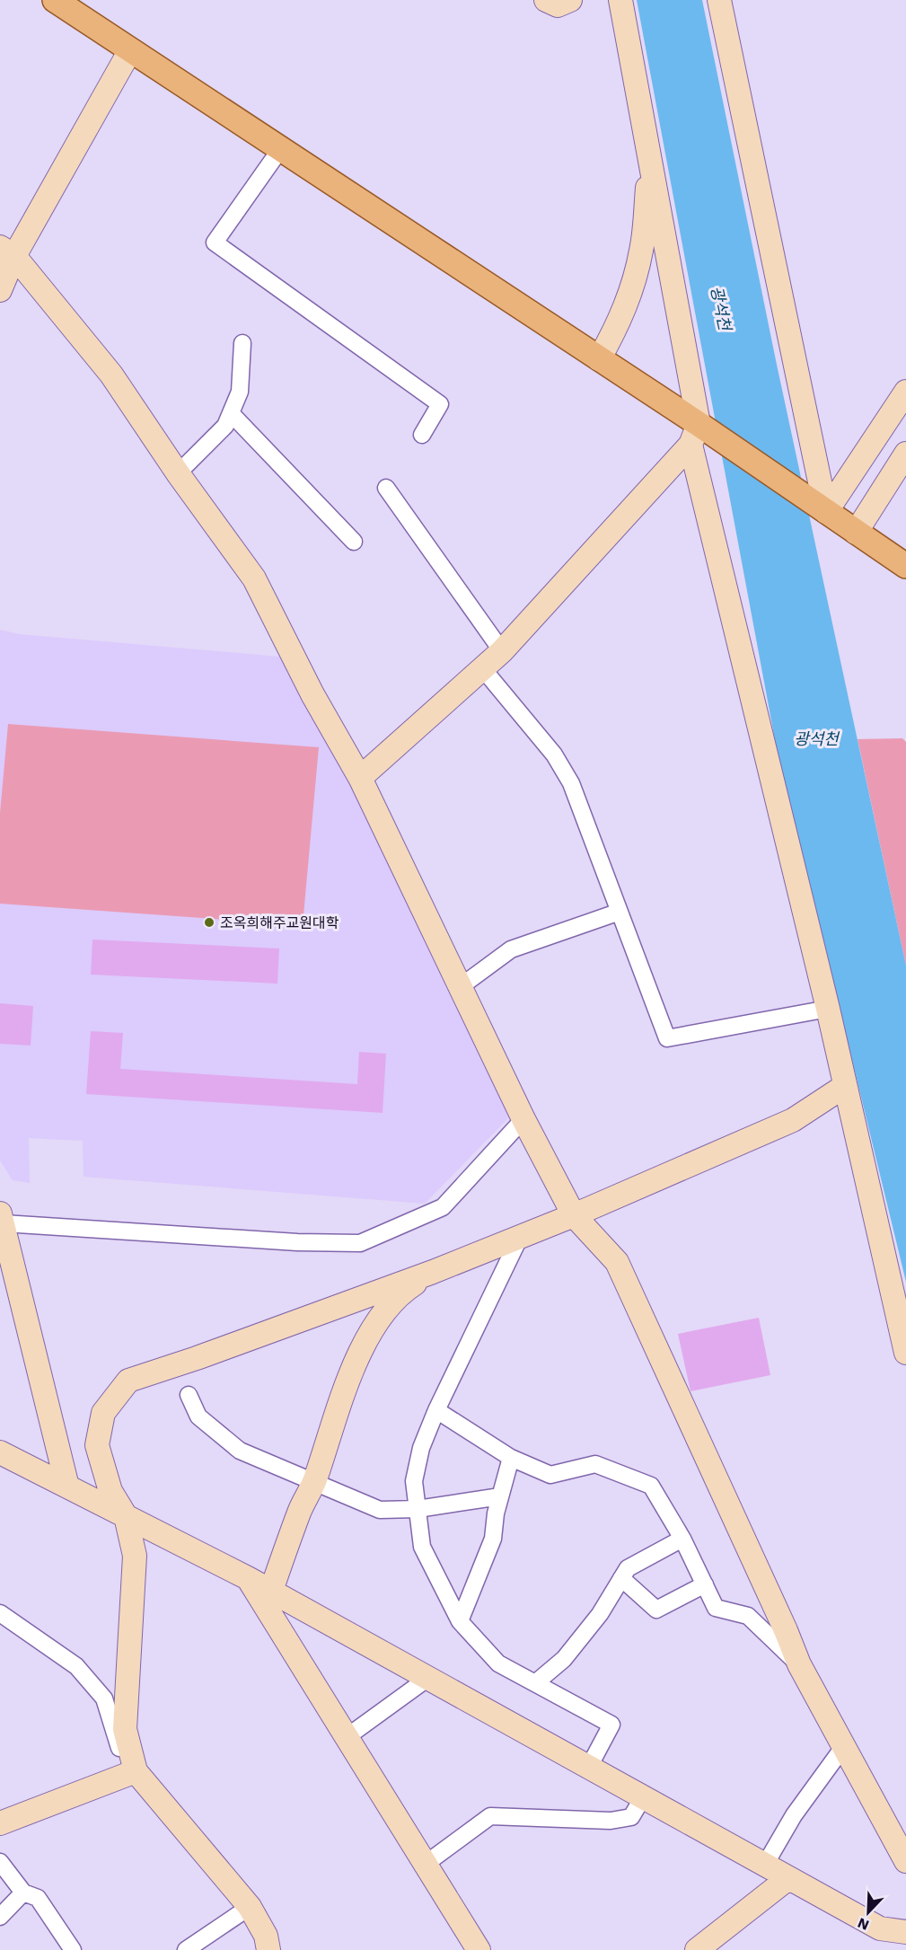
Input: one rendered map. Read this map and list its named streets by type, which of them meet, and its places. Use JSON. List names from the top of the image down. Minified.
{"water":["광석천"],"places":["조옥희해주교원대학"],"north":"bottom left"}
